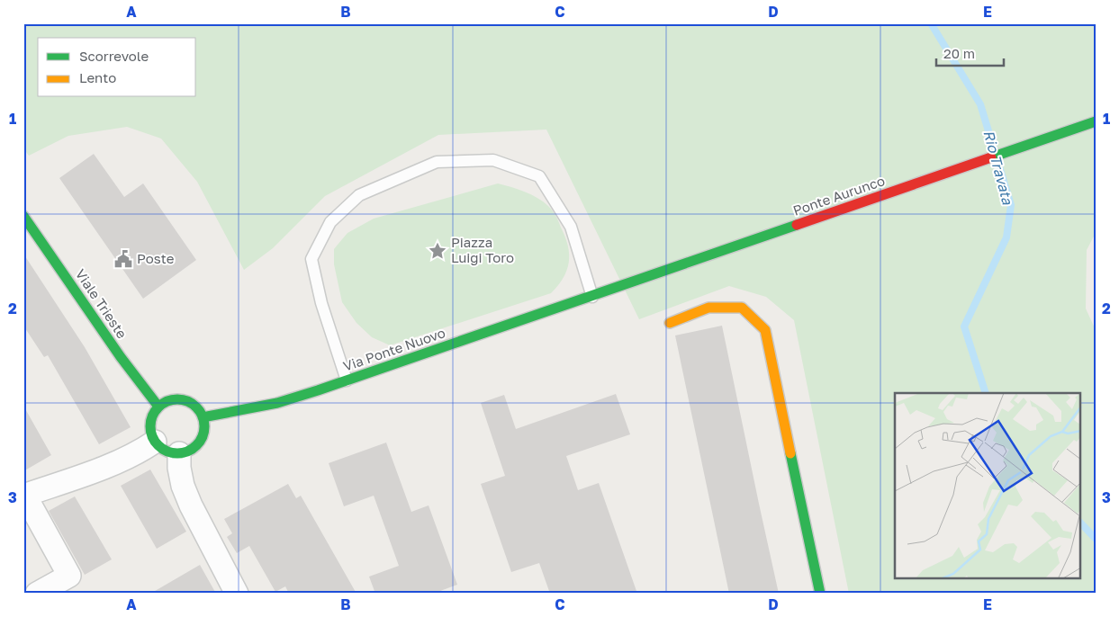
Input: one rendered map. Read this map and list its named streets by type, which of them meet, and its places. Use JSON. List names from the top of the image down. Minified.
{"streets":{"street":["Ponte Aurunco","Viale Trieste","Via Ponte Nuovo"]},"crossings":[["Ponte Aurunco","Via Ponte Nuovo"],["Viale Trieste","Via Ponte Nuovo"]],"water":["Rio Travata"],"places":{"place":["Piazza Luigi Toro"],"public building":["Poste"]},"legend":["Scorrevole","Lento"],"scale_bar":"20 m","grid":{"columns":["A","B","C","D","E"],"rows":["1","2","3"]}}
